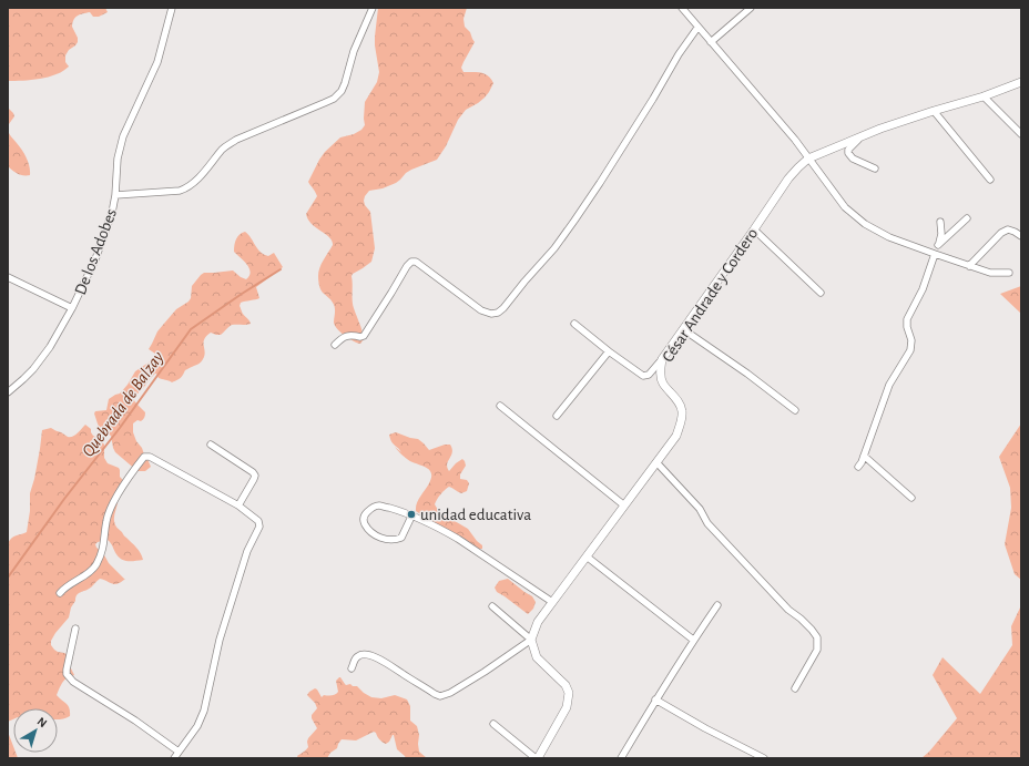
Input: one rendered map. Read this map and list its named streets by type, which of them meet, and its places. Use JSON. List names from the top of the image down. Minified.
{"streets":{"street":["De los Adobes","César Andrade y Cordero"]},"water":["Quebrada de Balzay"],"places":["unidad educativa"],"north":"top right"}
